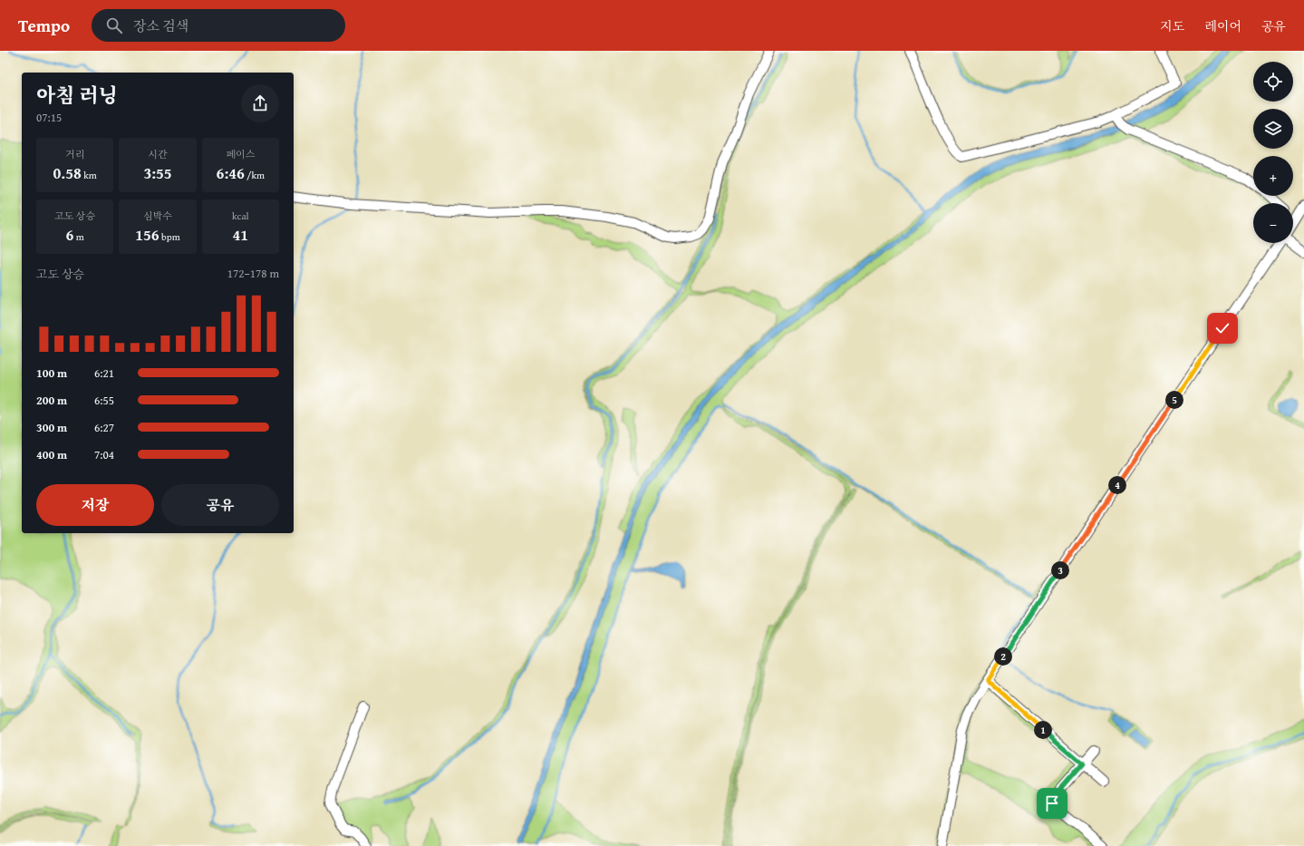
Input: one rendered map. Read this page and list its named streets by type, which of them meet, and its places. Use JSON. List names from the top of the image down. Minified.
{"page":{"header":"Tempo","search":"장소 검색","nav":["지도","레이어","공유"],"map_buttons":["+","−"],"heading":["아침 러닝","07:15"],"stats":[["거리","0.58 km"],["시간","3:55"],["페이스","6:46 /km"],["고도 상승","6 m"],["심박수","156 bpm"],["kcal","41"]],"chart":["고도 상승","172–178 m"],"list":[{"name":"100 m","note":"6:21"},{"name":"200 m","note":"6:55"},{"name":"300 m","note":"6:27"},{"name":"400 m","note":"7:04"}],"pins":["5","4","3","2","1"],"buttons":["저장","공유"]}}
